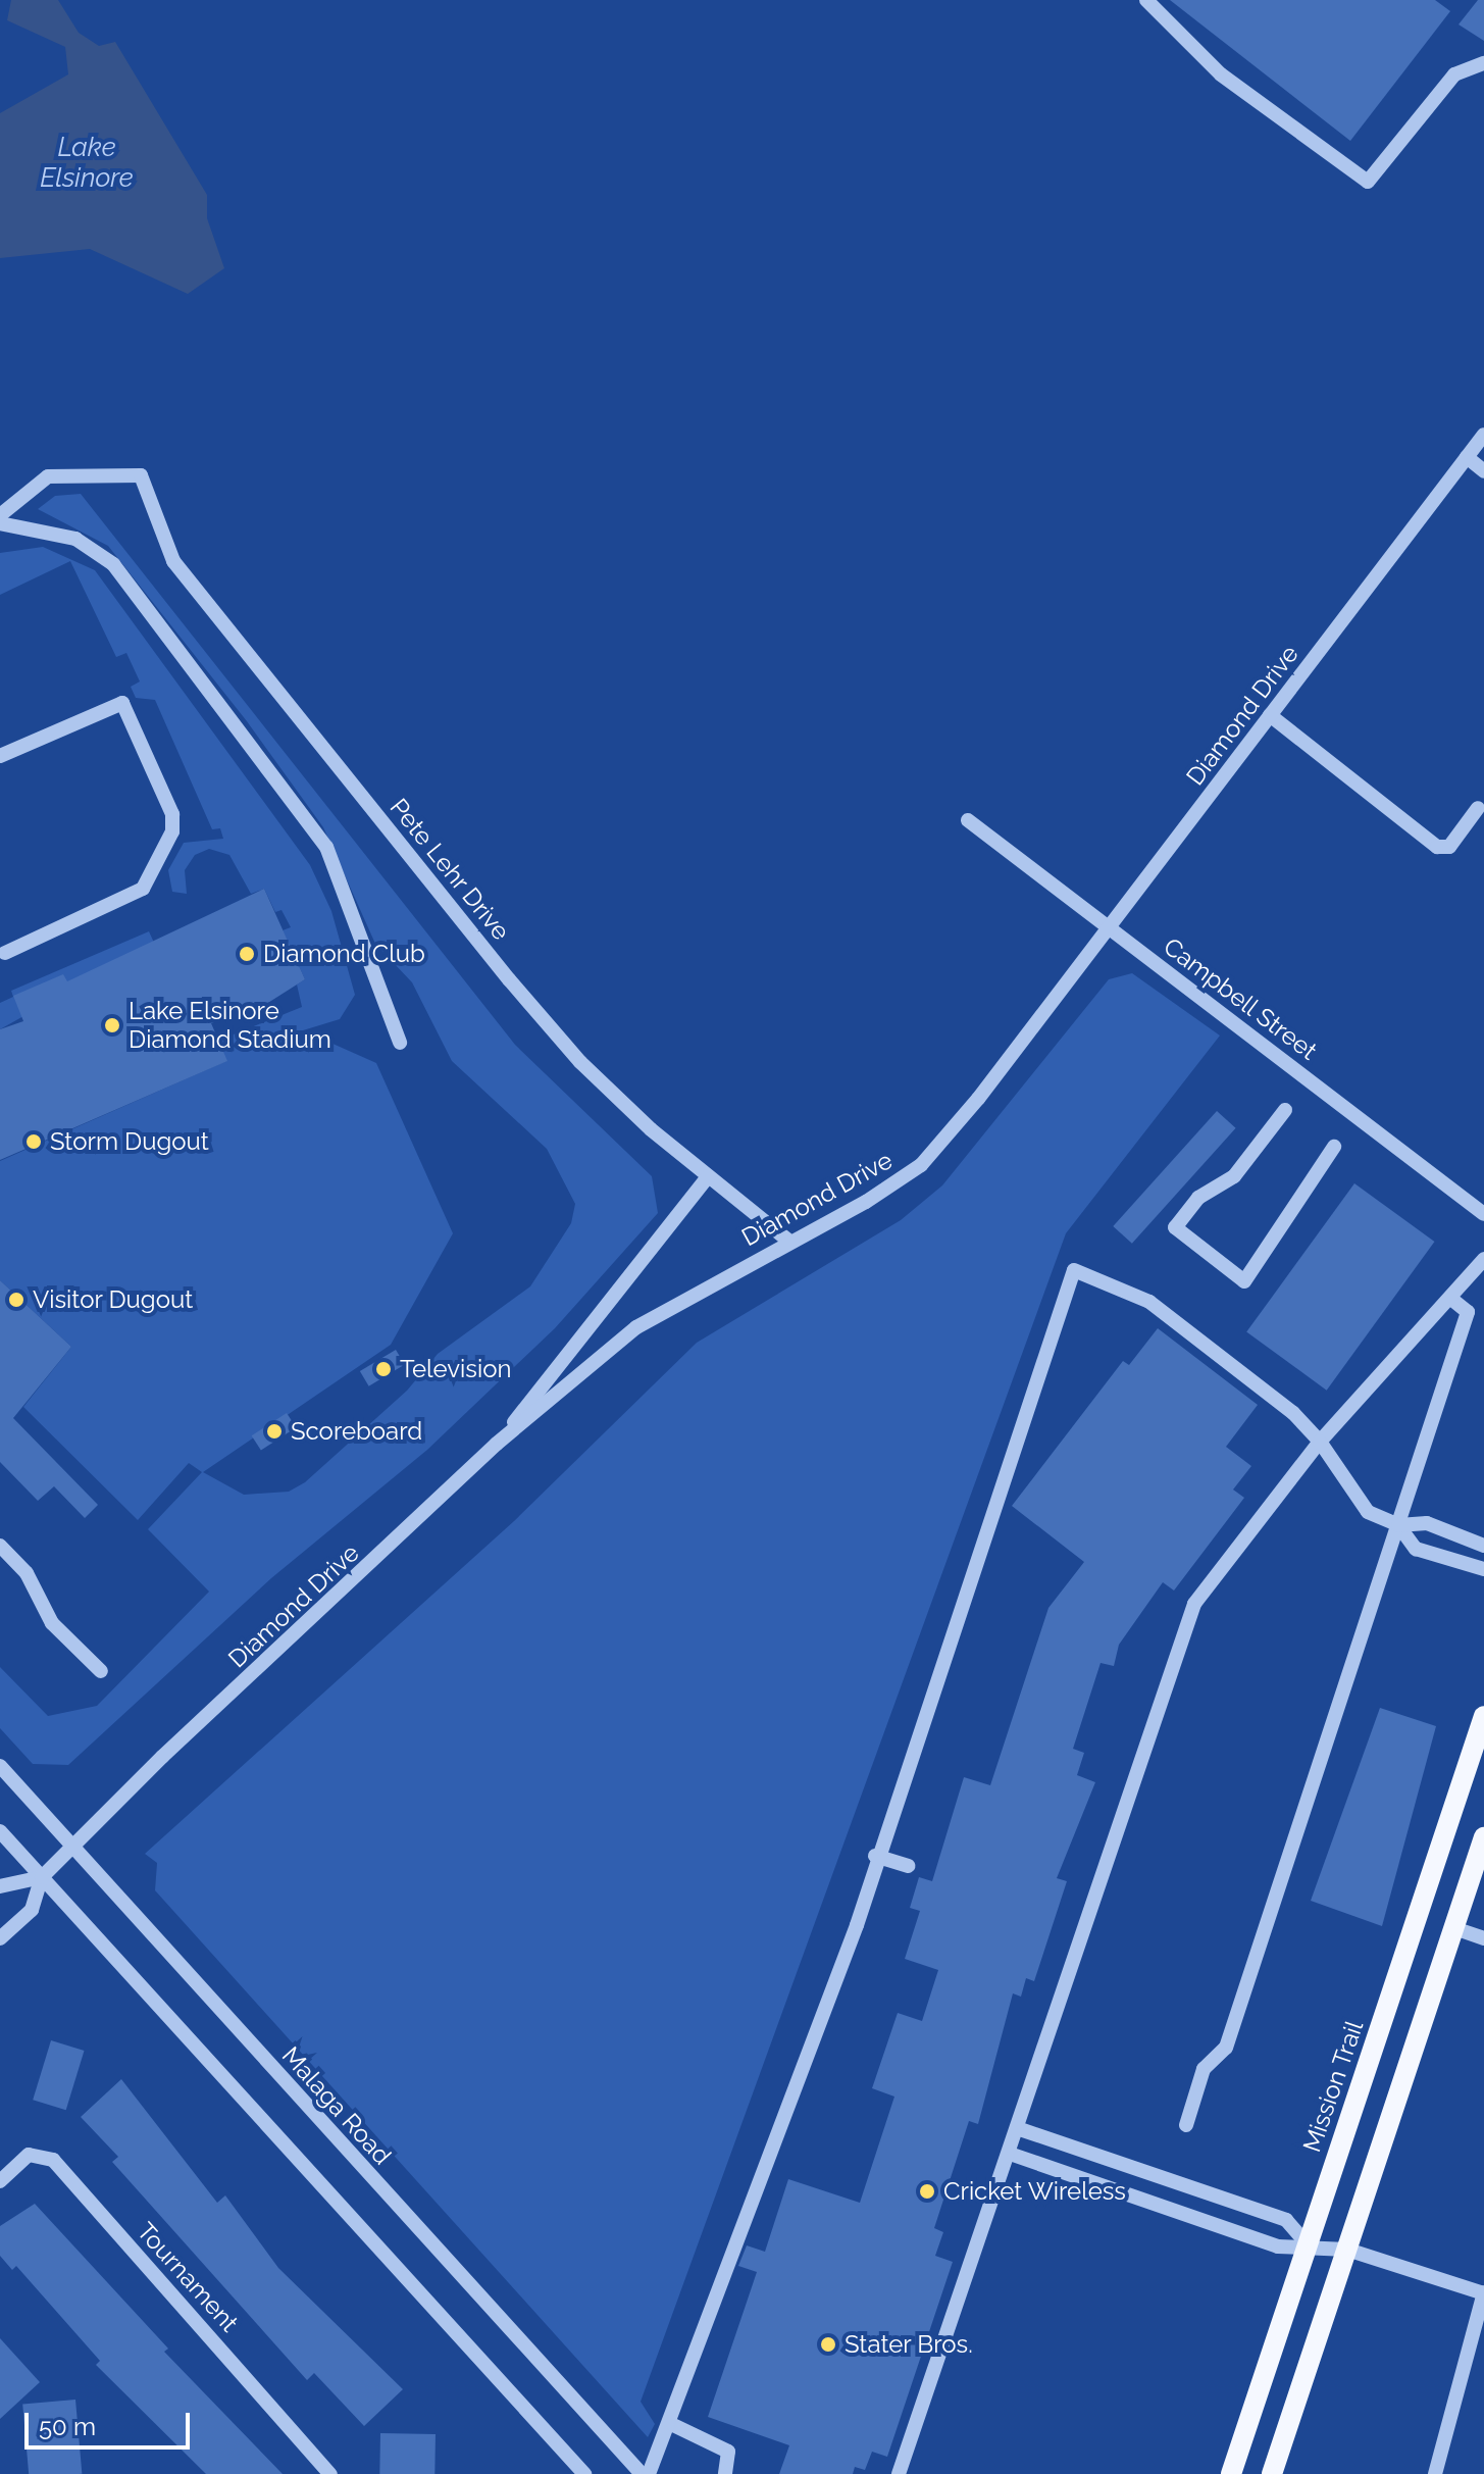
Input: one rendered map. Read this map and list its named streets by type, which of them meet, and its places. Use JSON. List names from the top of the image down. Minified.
{"streets":{"main road":["Mission Trail"],"street":["Diamond Drive","Pete Lehr Drive","Campbell Street","Malaga Road","Tournament"]},"crossings":[["Diamond Drive","Pete Lehr Drive"],["Diamond Drive","Campbell Street"],["Diamond Drive","Malaga Road"]],"water":["Lake Elsinore"],"places":["Diamond Club","Lake Elsinore Diamond Stadium","Storm Dugout","Visitor Dugout","Television","Scoreboard","Cricket Wireless","Stater Bros."],"scale_bar":"50 m"}
